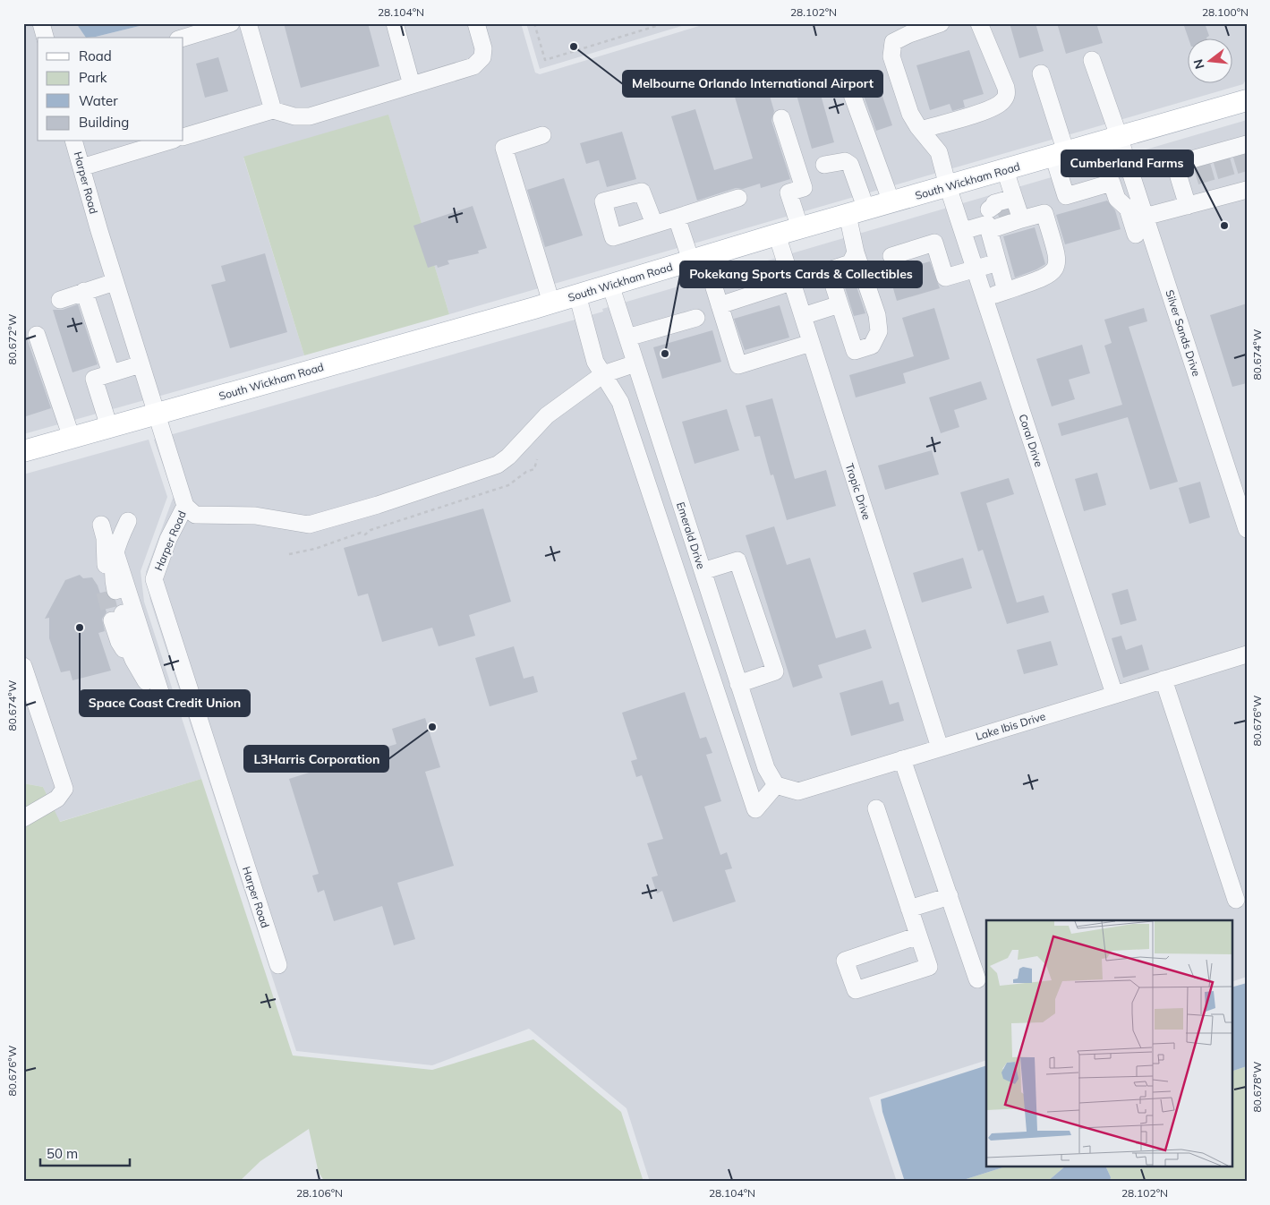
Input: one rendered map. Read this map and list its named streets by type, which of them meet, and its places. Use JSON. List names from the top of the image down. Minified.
{"streets":{"main road":["South Wickham Road"],"street":["Harper Road","Silver Sands Drive","Coral Drive","Tropic Drive","Emerald Drive","Lake Ibis Drive"]},"crossings":[["South Wickham Road","Harper Road"],["South Wickham Road","Silver Sands Drive"],["South Wickham Road","Coral Drive"],["South Wickham Road","Tropic Drive"],["South Wickham Road","Emerald Drive"],["Coral Drive","Lake Ibis Drive"],["Tropic Drive","Lake Ibis Drive"],["Emerald Drive","Lake Ibis Drive"]],"places":["Melbourne Orlando International Airport","Cumberland Farms","Pokekang Sports Cards & Collectibles","Space Coast Credit Union","L3Harris Corporation"],"legend":["Road","Park","Water","Building"],"scale_bar":"50 m","north":"left","coordinates":["28.104°N","28.102°N","28.100°N","80.672°W","80.674°W","80.676°W","80.678°W","28.106°N"]}
